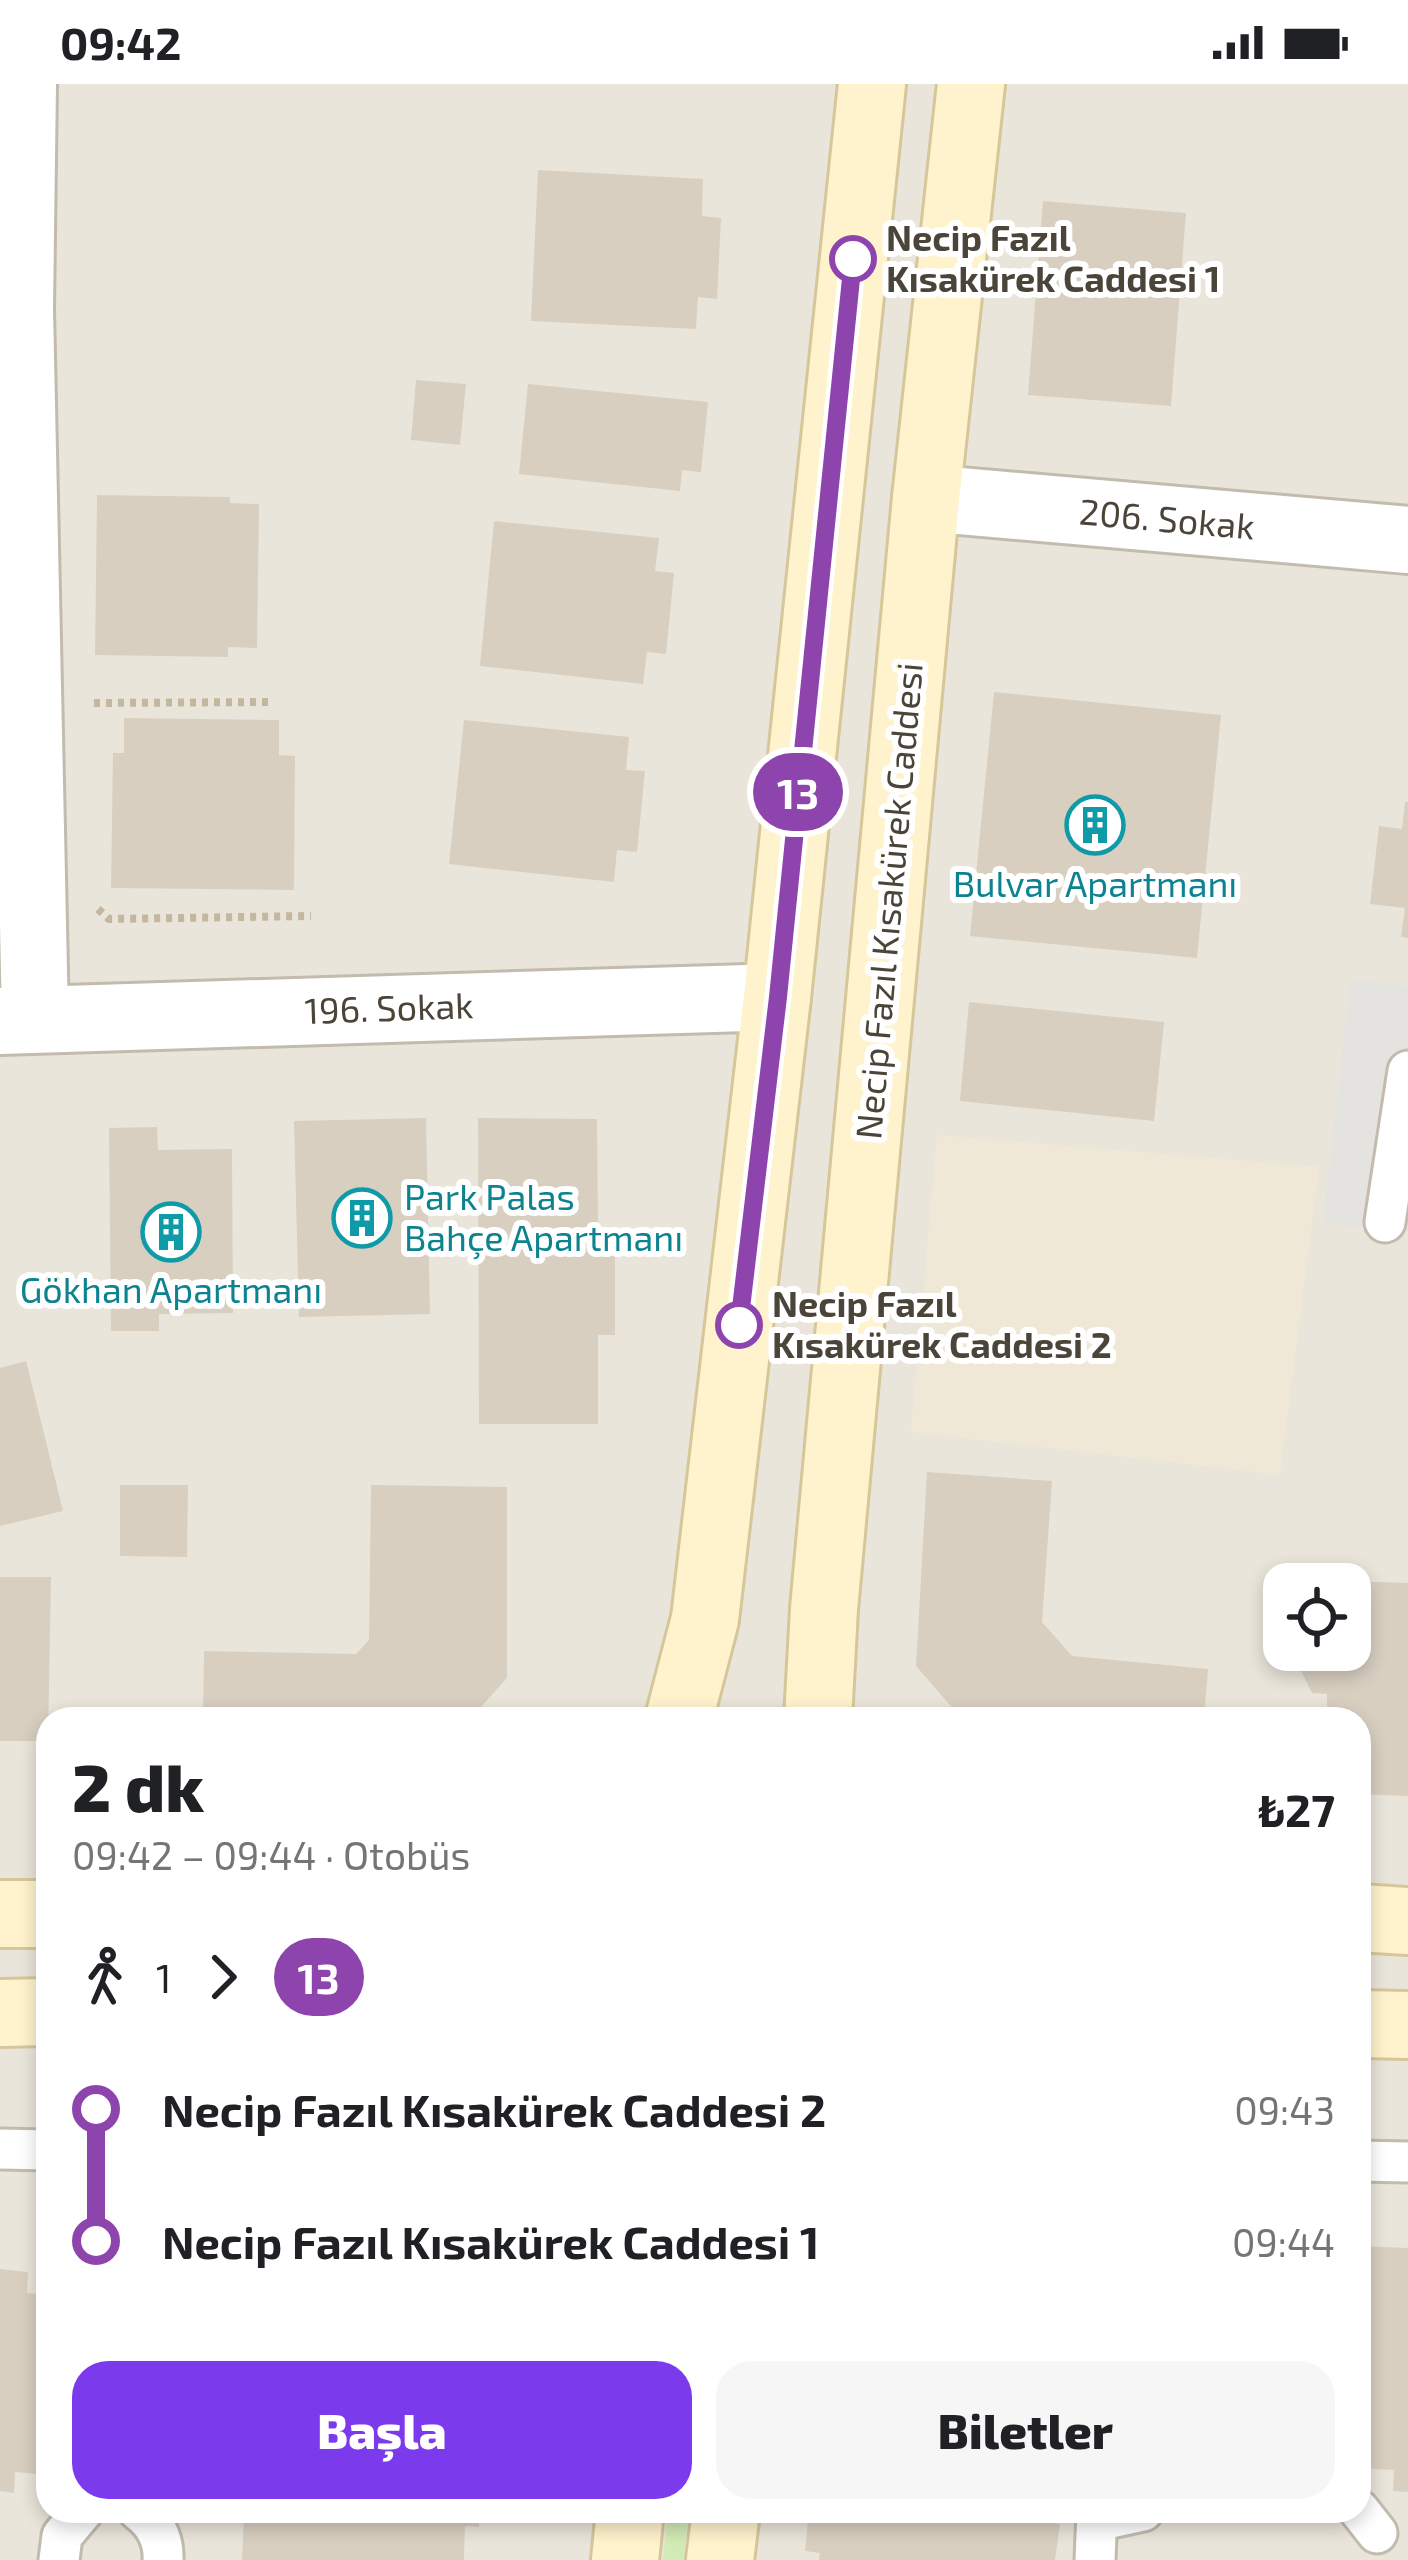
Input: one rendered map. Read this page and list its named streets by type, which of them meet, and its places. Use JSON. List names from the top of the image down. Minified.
{"streets":{"main road":["Necip Fazıl Kısakürek Caddesi"],"street":["206. Sokak","196. Sokak"]},"crossings":[["206. Sokak","Necip Fazıl Kısakürek Caddesi"]],"places":{"other":["Necip Fazıl Kısakürek Caddesi 1","Necip Fazıl Kısakürek Caddesi 2"],"building":["Bulvar Apartmanı","Park Palas Bahçe Apartmanı","Gökhan Apartmanı"]},"lines":["bus line 13"],"page":{"status":"09:42","on_map":"13","heading":["2 dk","09:42 – 09:44 · Otobüs","₺27"],"legs":["1","13"],"list":[{"name":"Necip Fazıl Kısakürek Caddesi 2","value":"09:43"},{"name":"Necip Fazıl Kısakürek Caddesi 1","value":"09:44"}],"buttons":["Başla","Biletler"]}}
